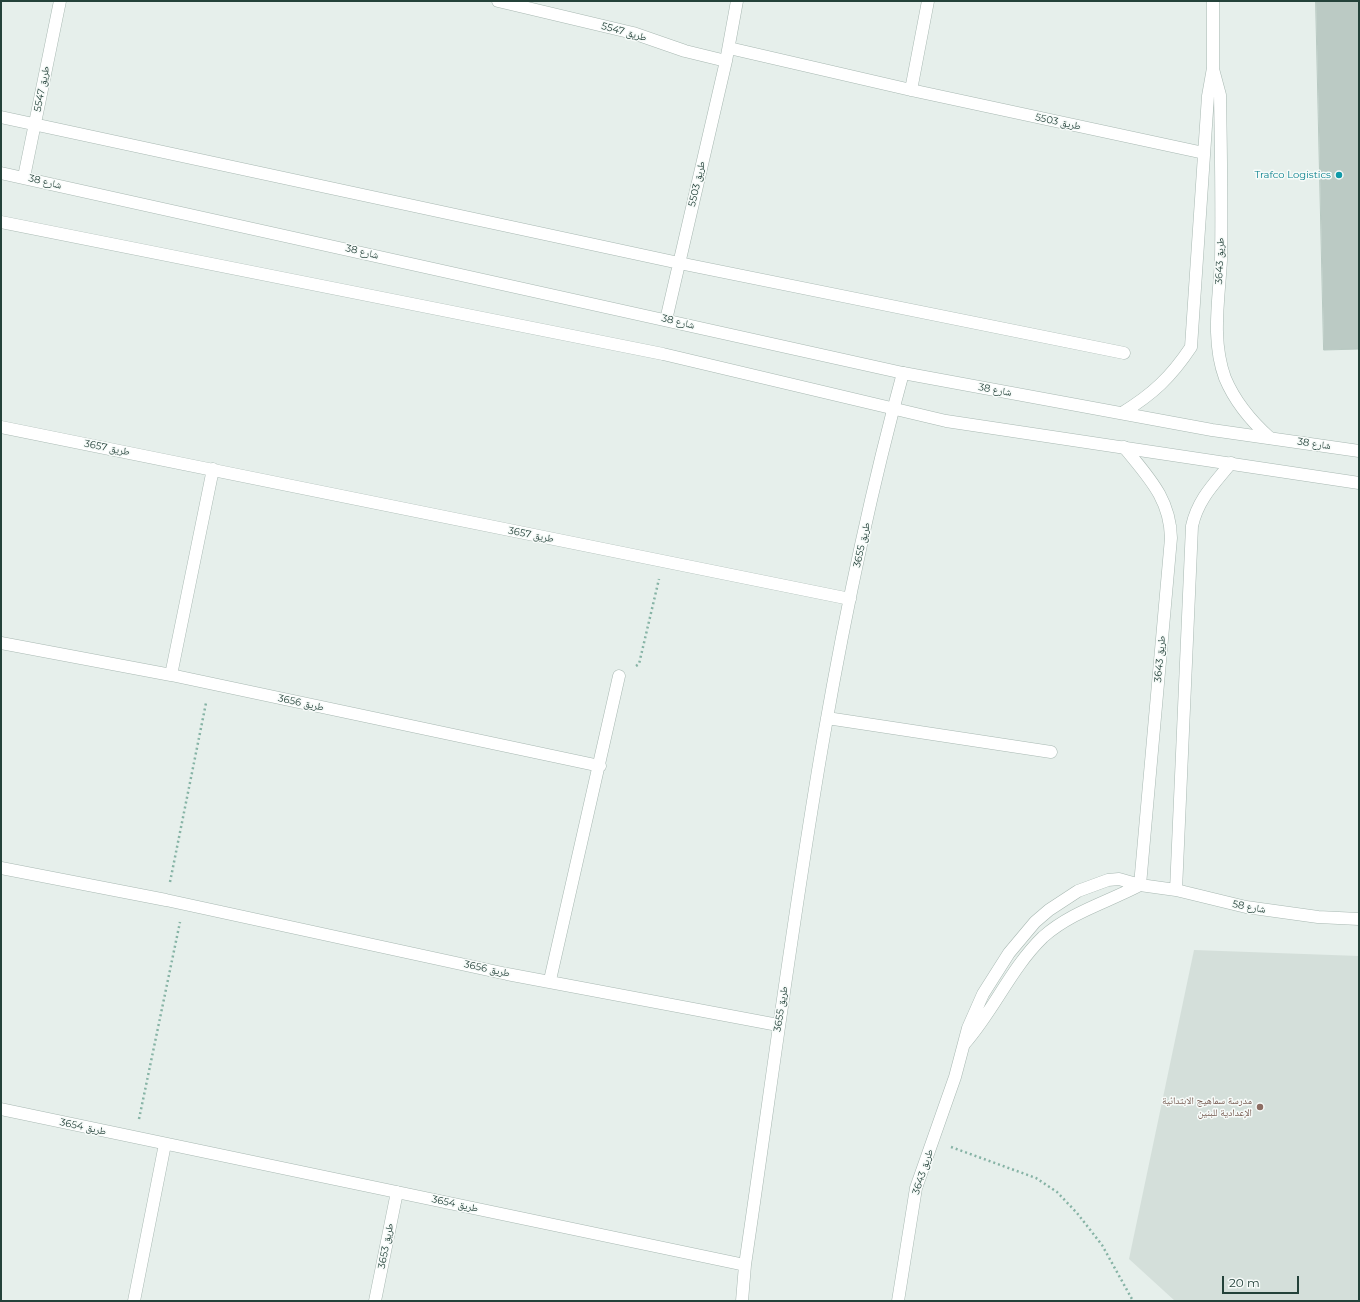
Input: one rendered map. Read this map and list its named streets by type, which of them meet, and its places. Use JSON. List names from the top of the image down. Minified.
{"streets":{"street":["طريق 5547","طريق 5503","شارع 38","طريق 3643","طريق 3657","طريق 3655","طريق 3656","شارع 58","طريق 3654","طريق 3653"]},"crossings":[["طريق 5547","طريق 5503"],["طريق 5547","شارع 38"],["طريق 5503","شارع 38"],["طريق 5503","طريق 3643"],["شارع 38","طريق 3643"],["شارع 38","طريق 3655"],["طريق 3643","شارع 58"],["طريق 3657","طريق 3655"],["طريق 3655","طريق 3656"],["طريق 3655","طريق 3654"],["طريق 3654","طريق 3653"]],"places":["Trafco Logistics","مدرسة سماهيج الابتدائية الإعدادية للبنين"],"scale_bar":"20 m"}
